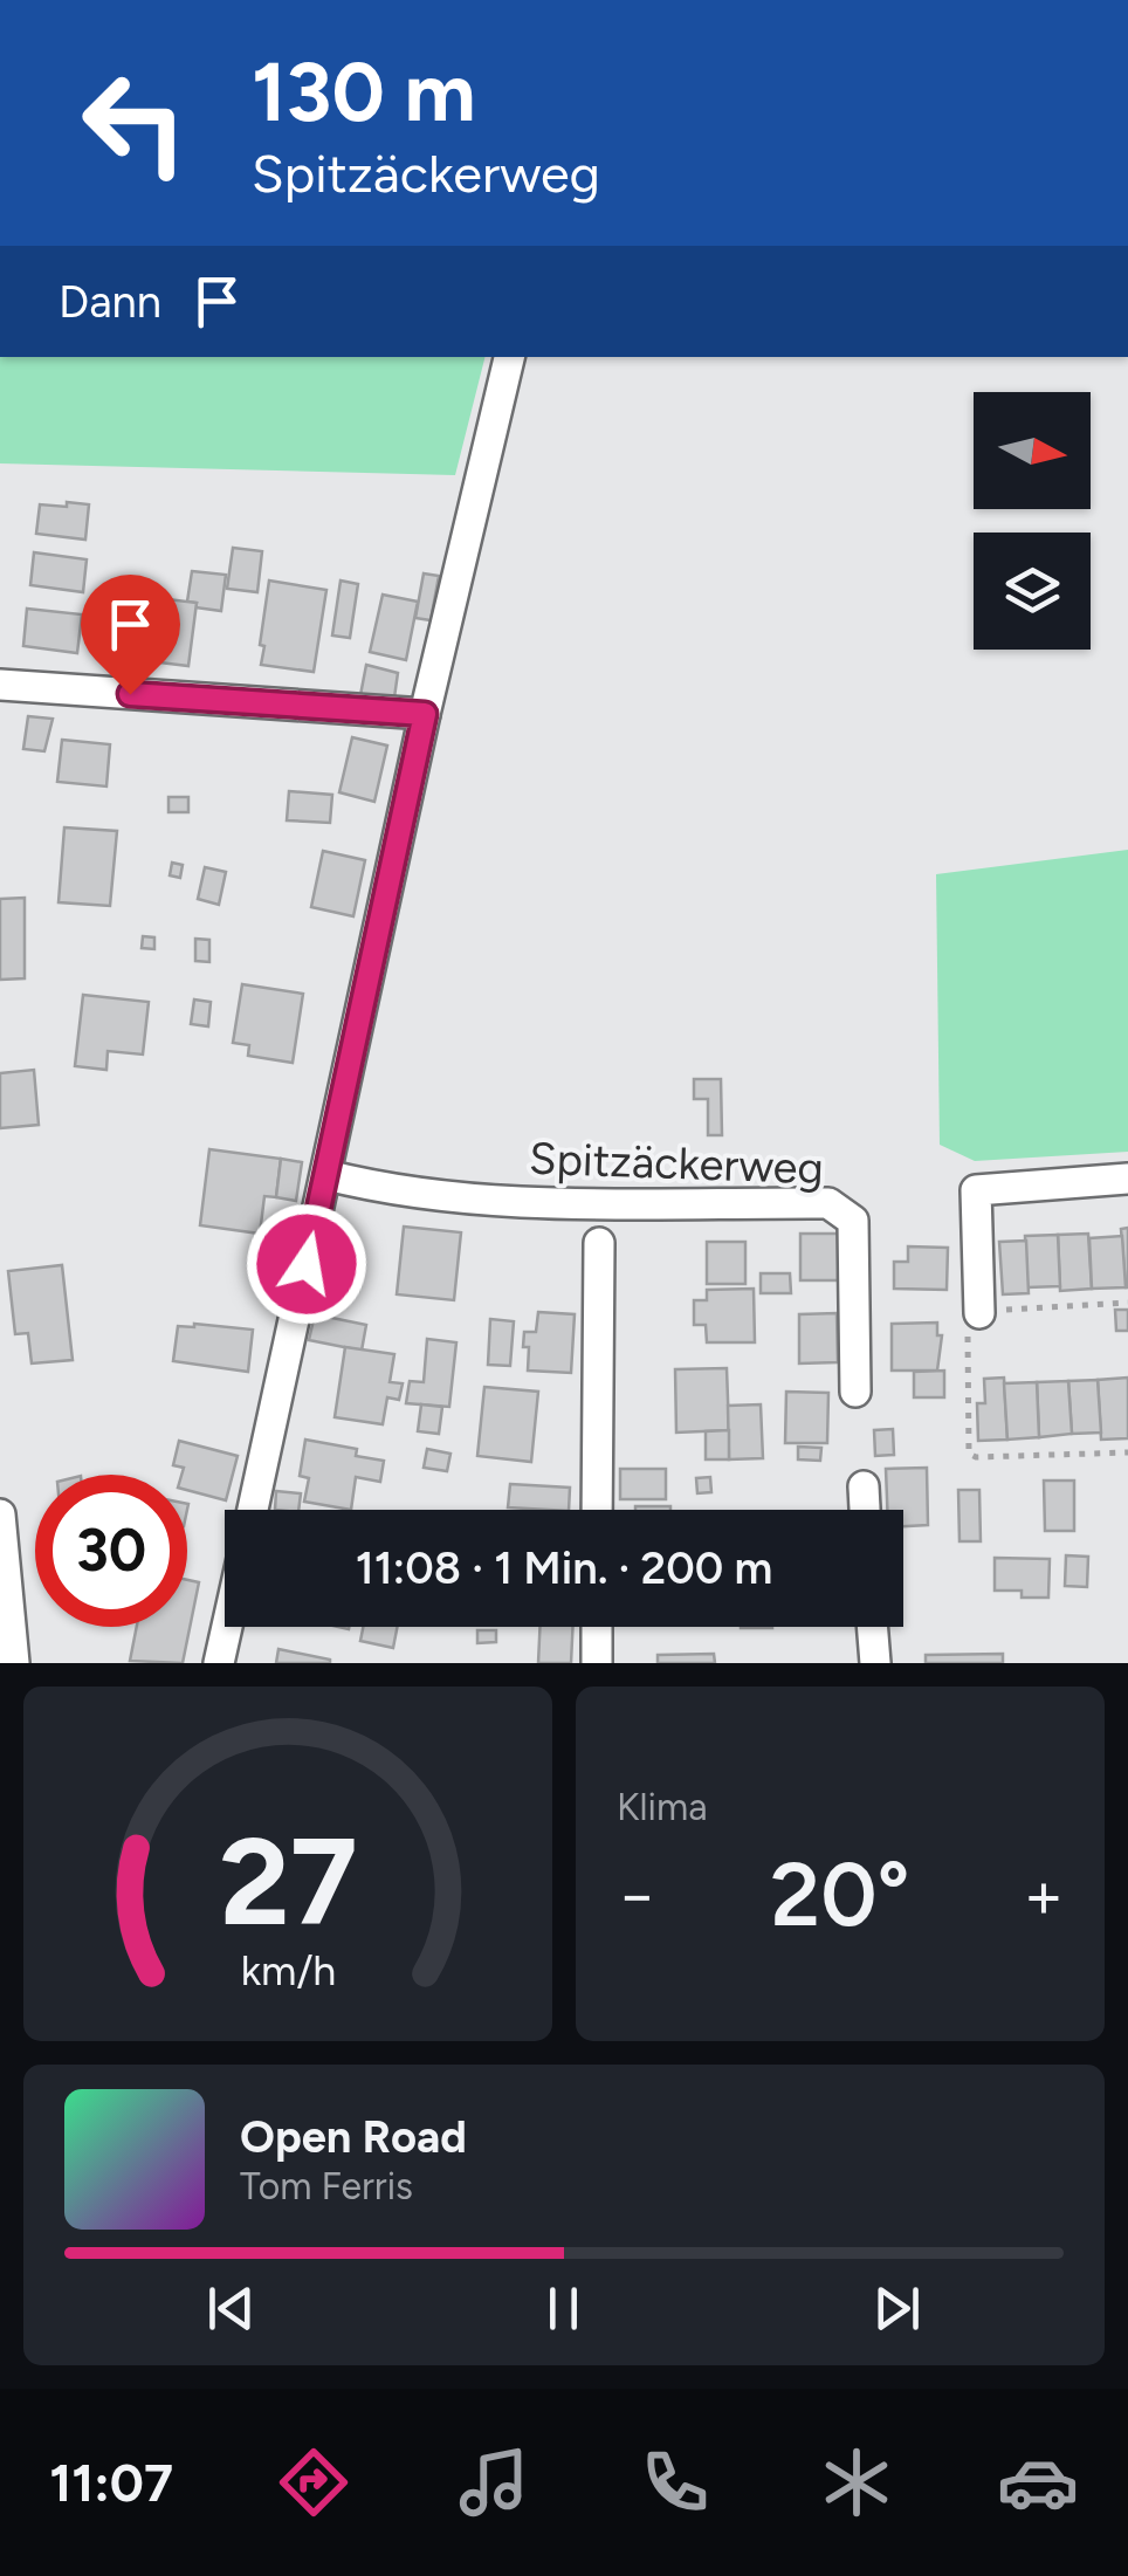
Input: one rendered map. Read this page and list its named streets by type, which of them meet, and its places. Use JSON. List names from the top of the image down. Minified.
{"streets":{"street":["Spitzäckerweg"]},"north":"right","page":{"turn":["130 m","Spitzäckerweg"],"then":"Dann","limit":"30","trip":"11:08 · 1 Min. · 200 m","tile":"Klima","heat":["−","20°","+"],"song":["Open Road","Tom Ferris"],"tabs":"11:07","gauge":["27","km/h"]}}
